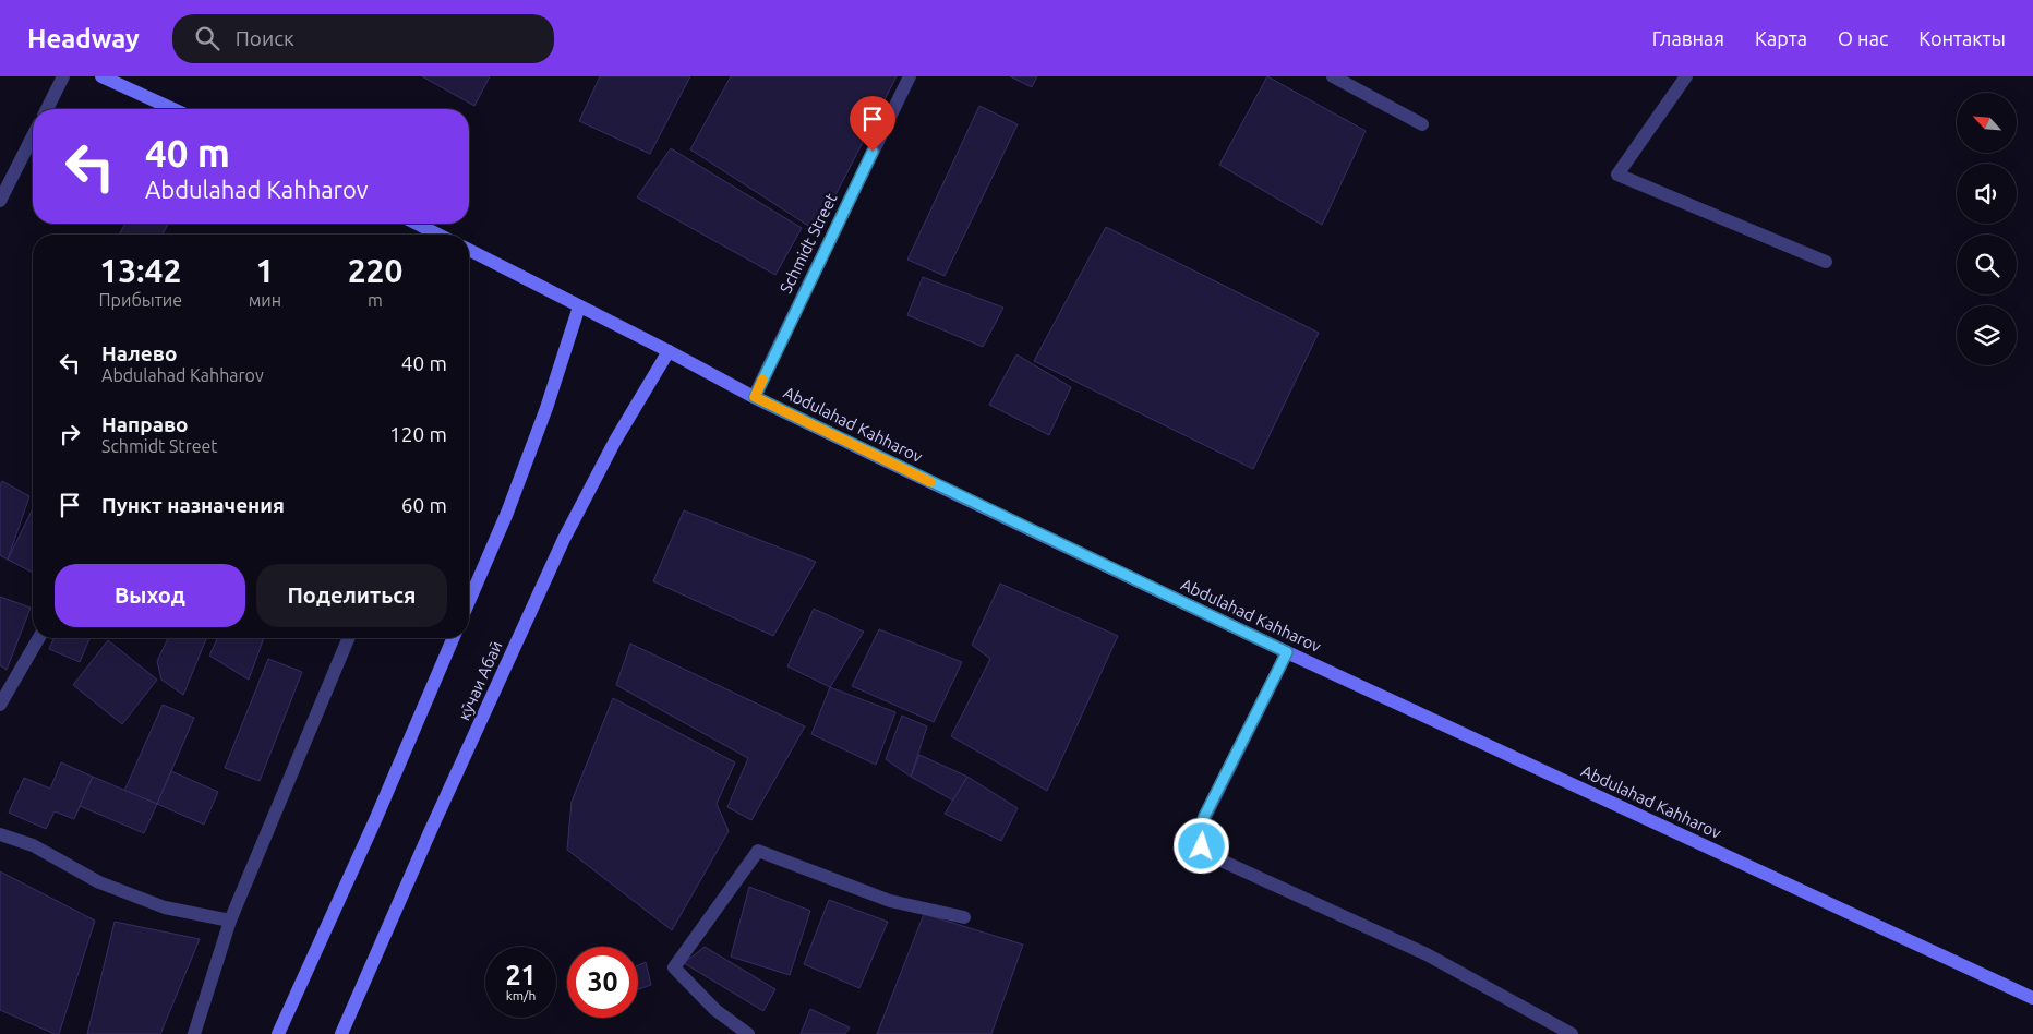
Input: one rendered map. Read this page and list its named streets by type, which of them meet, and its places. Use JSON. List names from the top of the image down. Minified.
{"streets":{"main road":["Abdulahad Kahharov","кӯчаи Абаӣ"],"street":["Schmidt Street"]},"crossings":[["Schmidt Street","Abdulahad Kahharov"],["Abdulahad Kahharov","кӯчаи Абаӣ"]],"north":"top left","page":{"header":"Headway","search":"Поиск","nav":["Главная","Карта","О нас","Контакты"],"turn":["40 m","Abdulahad Kahharov"],"eta":["13:42","Прибытие","1","мин","220","m"],"list":[{"name":"Налево","note":"Abdulahad Kahharov","value":"40 m"},{"name":"Направо","note":"Schmidt Street","value":"120 m"},{"name":"Пункт назначения","value":"60 m"}],"buttons":["Выход","Поделиться"],"speed":"21 km/h","limit":"30"}}
